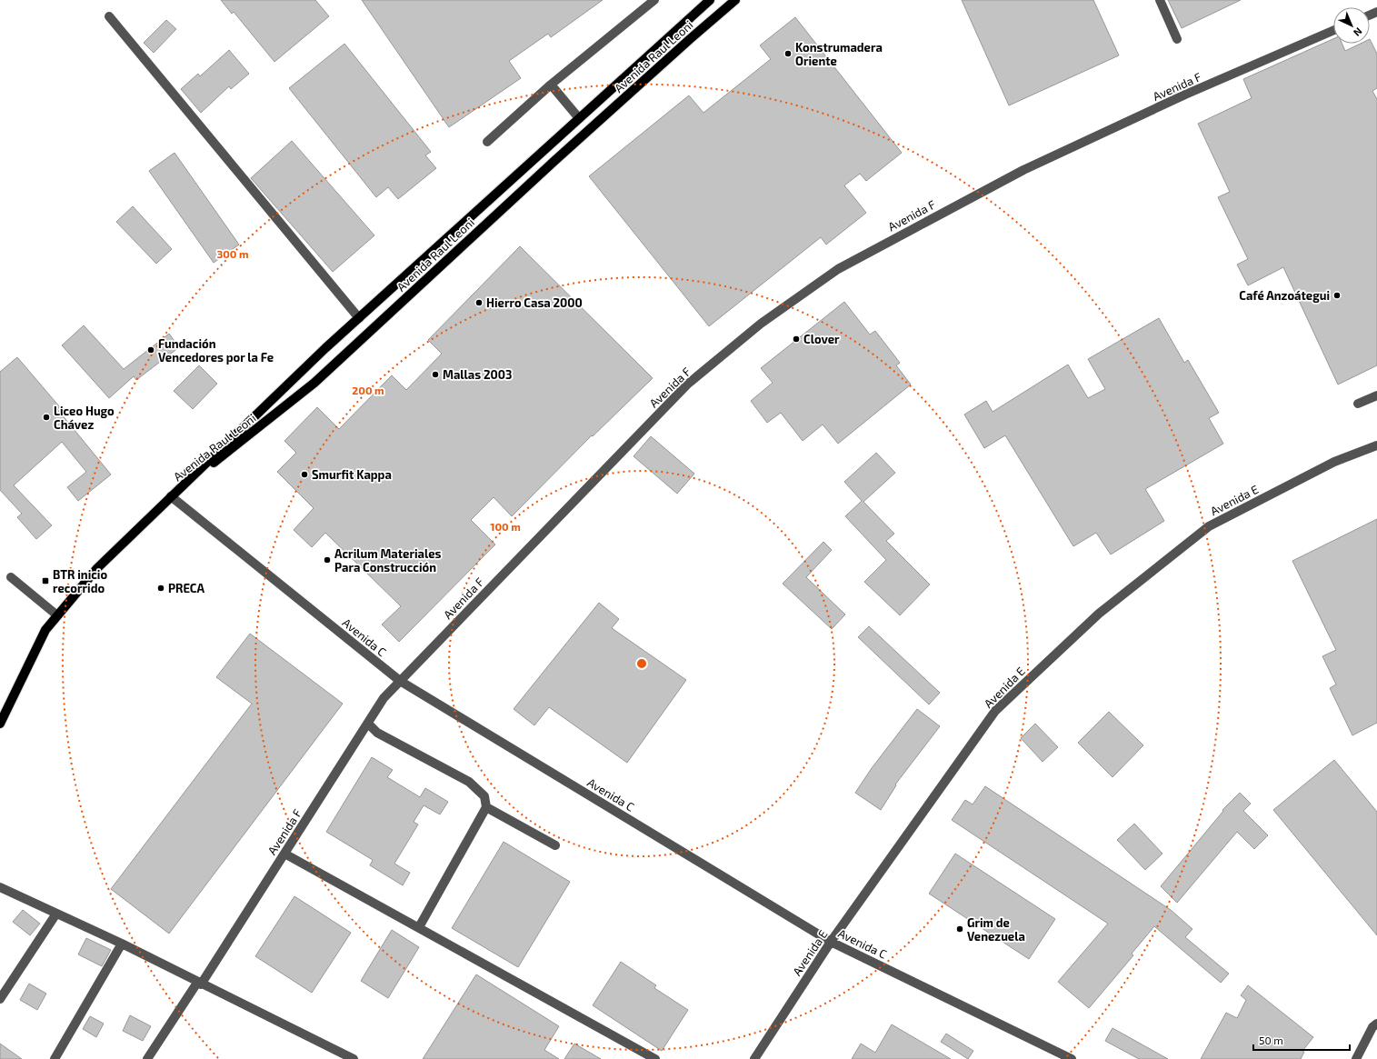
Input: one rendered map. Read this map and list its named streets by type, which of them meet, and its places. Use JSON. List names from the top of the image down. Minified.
{"streets":{"main road":["Avenida Raul Leoni"],"street":["Avenida F","Avenida E","Avenida C"]},"crossings":[["Avenida Raul Leoni","Avenida C"],["Avenida F","Avenida C"],["Avenida E","Avenida C"]],"places":{"other":["Konstrumadera Oriente","Café Anzoátegui","Hierro Casa 2000","Clover","Fundación Vencedores por la Fe","Mallas 2003","Liceo Hugo Chávez","Smurfit Kappa","Acrilum Materiales Para Construcción","PRECA","Grim de Venezuela"],"transit":["BTR inicio recorrido"]},"scale_bar":"50 m","north":"bottom right","rings":["300 m","200 m","100 m"]}
